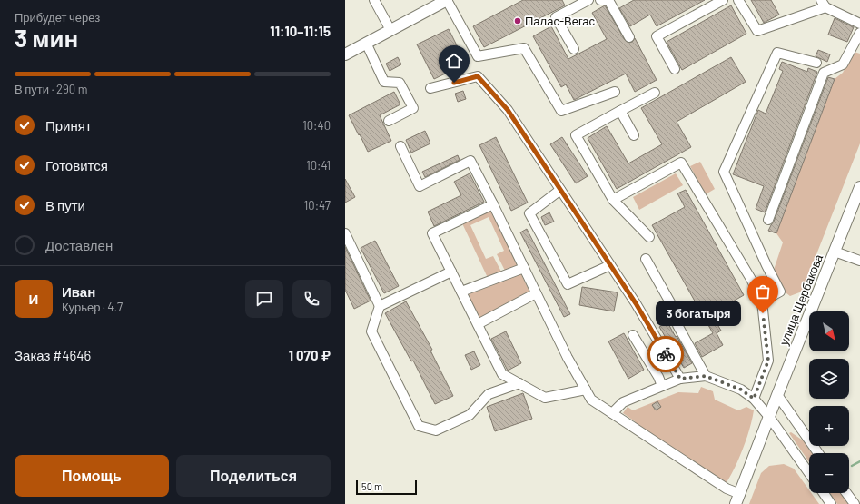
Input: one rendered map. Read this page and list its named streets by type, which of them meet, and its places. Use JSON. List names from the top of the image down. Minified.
{"streets":{"main road":["улица Щербакова"]},"places":["Палас-Вегас","3 богатыря"],"scale_bar":"50 m","north":"bottom right","page":{"heading":["3 мин","Прибудет через","11:10–11:15"],"panel":["Иван","Курьер · 4.7","Заказ #4646","1 070 ₽"],"bar":"В пути · 290 m","list":[["Принят","10:40"],["Готовится","10:41"],["В пути","10:47"],"Доставлен"],"round":"И","bubble":"3 богатыря","map_buttons":["+","−"],"buttons":["Помощь","Поделиться"],"scale":"50 m"}}
